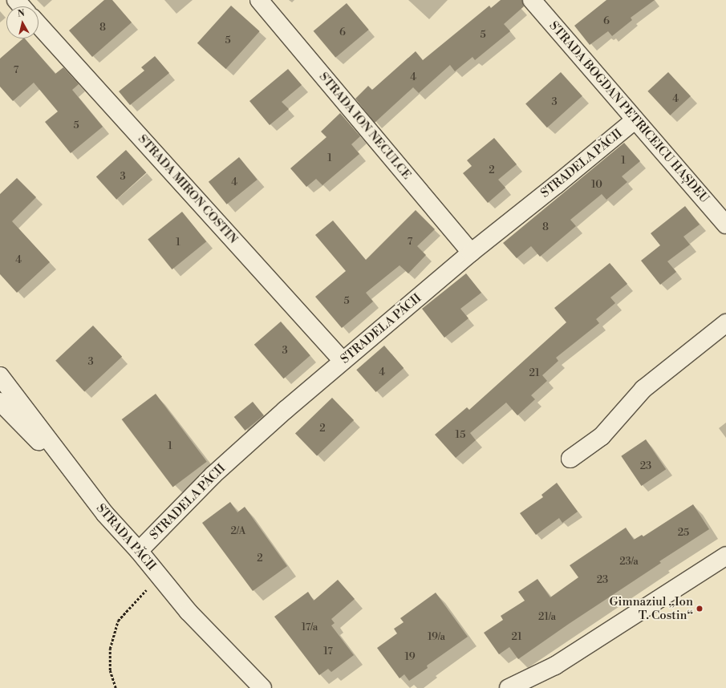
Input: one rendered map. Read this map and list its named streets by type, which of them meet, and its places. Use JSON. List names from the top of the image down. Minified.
{"streets":{"street":["STRADA BOGDAN PETRICEICU HAȘDEU","STRADA ION NECULCE","STRADELA PĂCII","STRADA MIRON COSTIN","STRADA PĂCII"]},"crossings":[["STRADA BOGDAN PETRICEICU HAȘDEU","STRADELA PĂCII"],["STRADA ION NECULCE","STRADELA PĂCII"],["STRADELA PĂCII","STRADA MIRON COSTIN"],["STRADELA PĂCII","STRADA PĂCII"]],"places":["Gimnaziul „Ion T. Costin“"],"house_numbers":["6","8","6","5","5","7","4","4","3","5","1","1","2","3","4","10","8","7","1","4","5","3","3","4","21","2","15","1","23","2/A","25","2","23/a","23","21/a","17/a","19/a","21","17","19"],"north":"top"}
